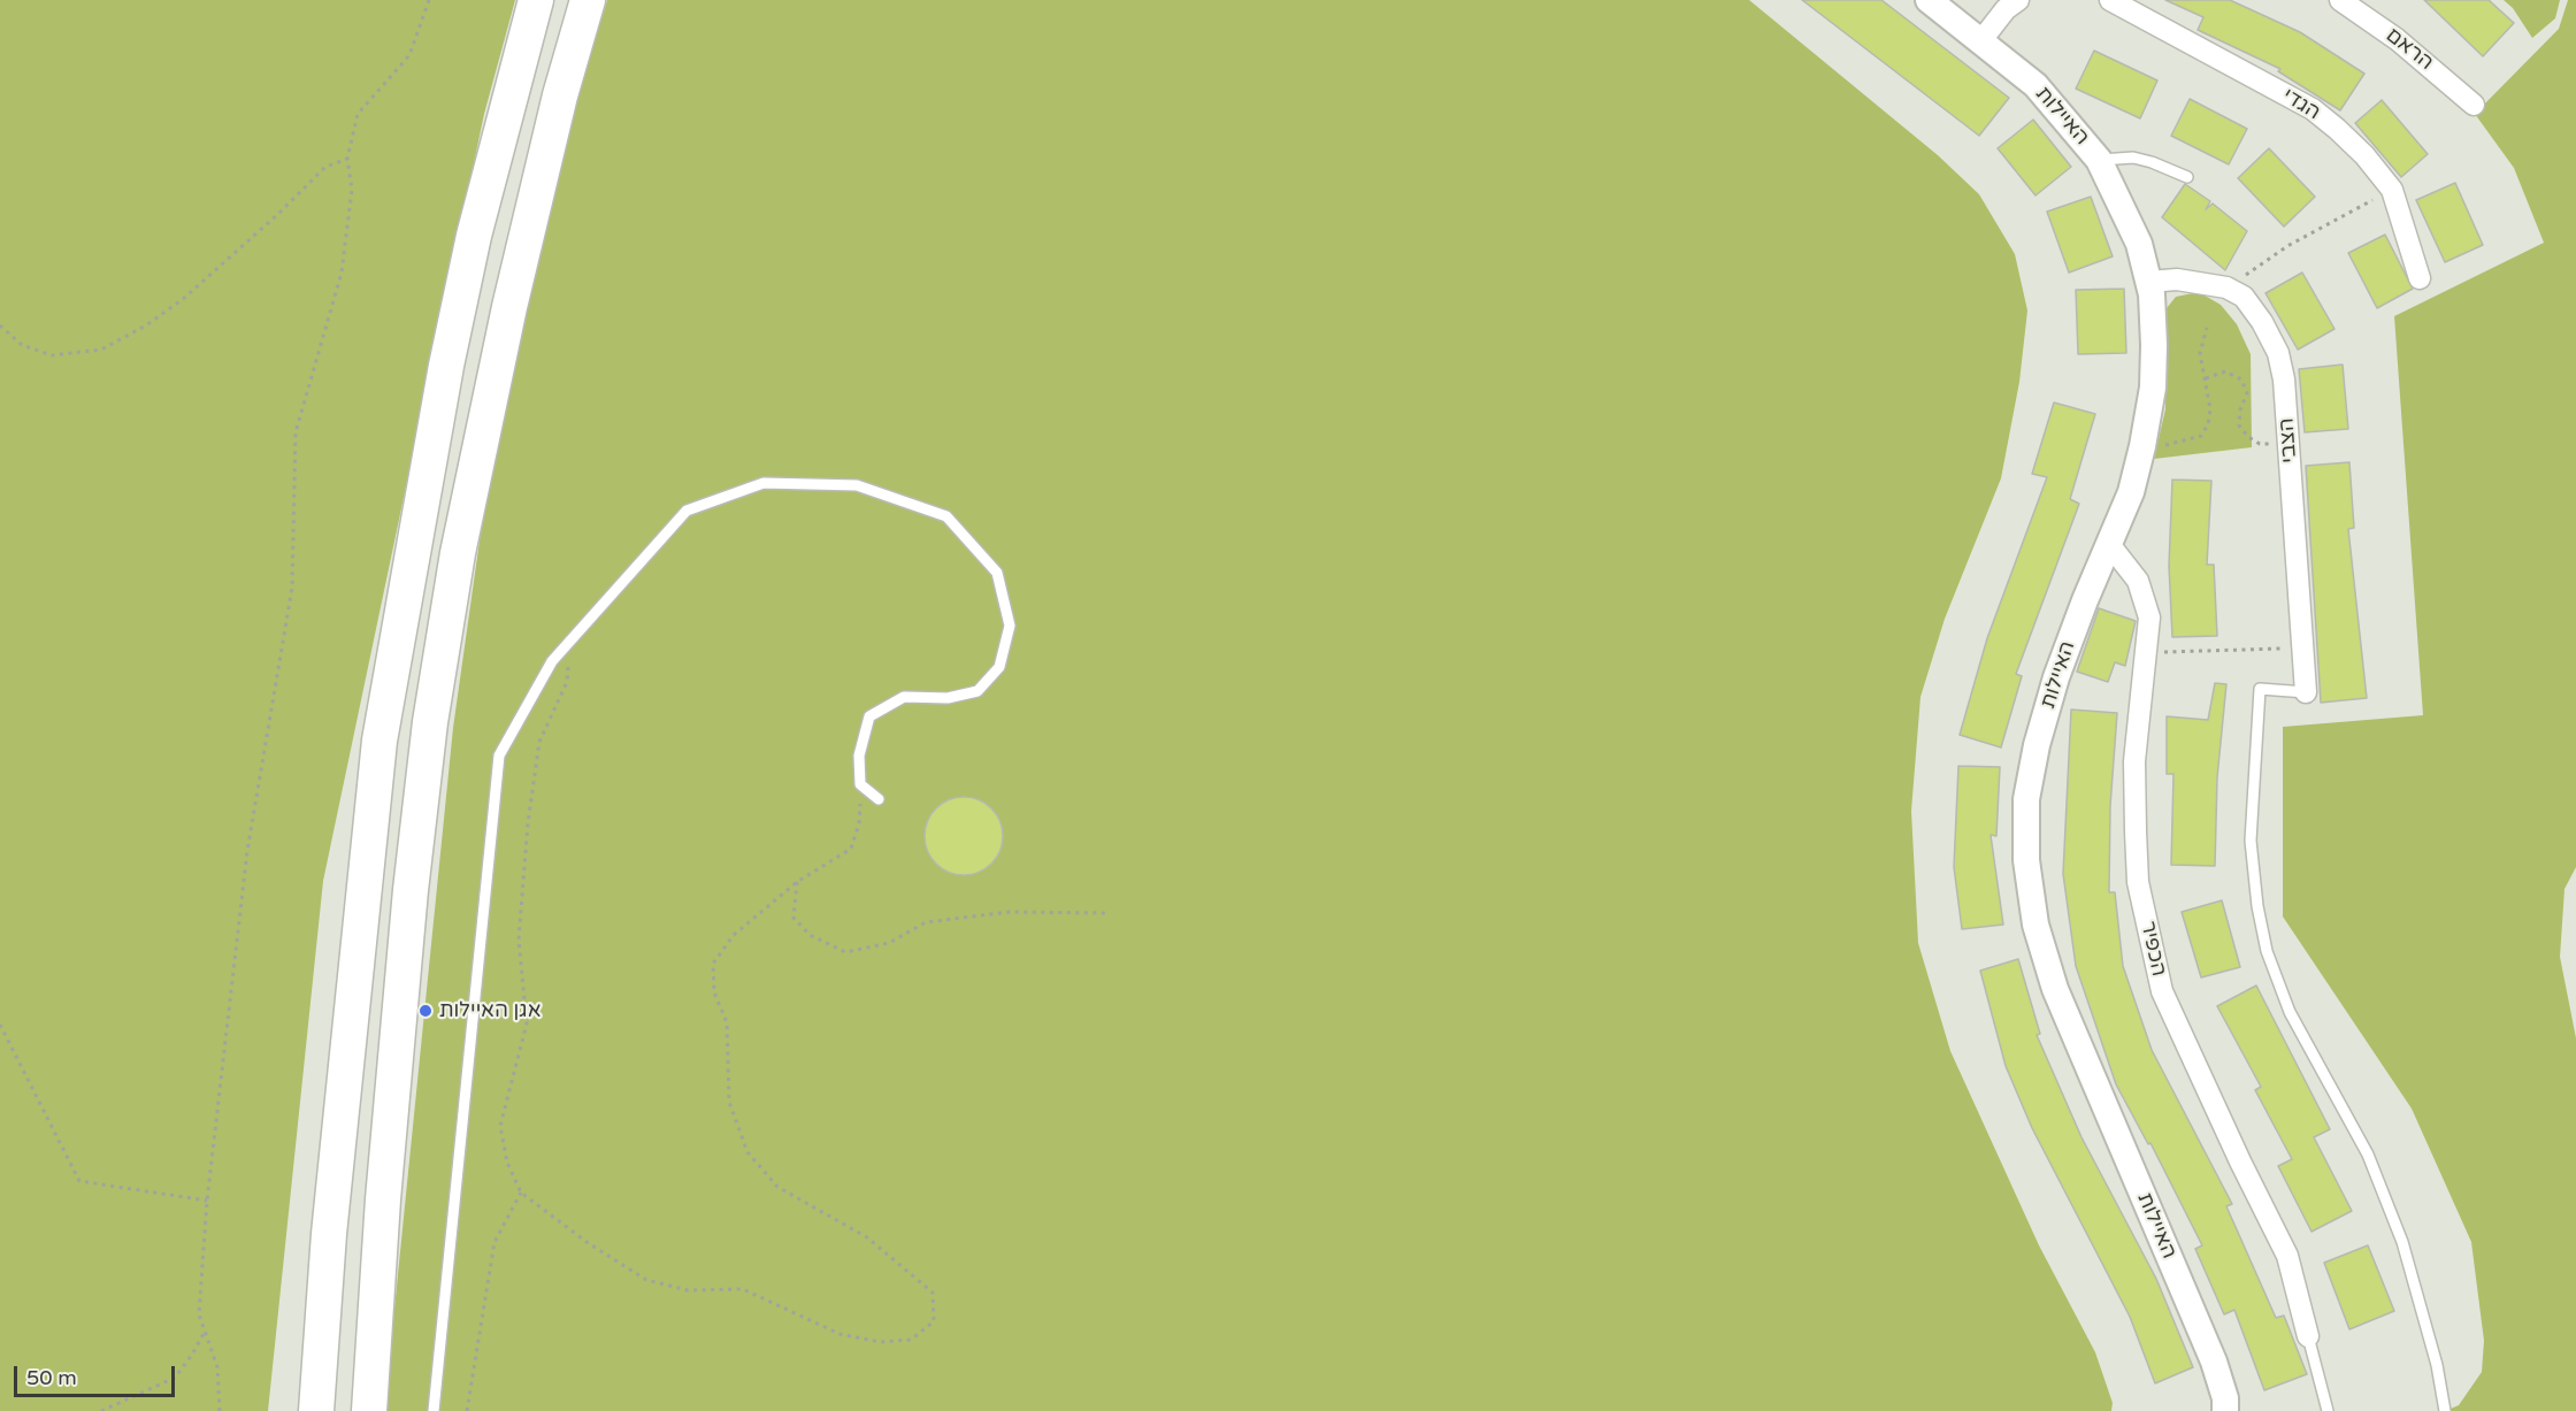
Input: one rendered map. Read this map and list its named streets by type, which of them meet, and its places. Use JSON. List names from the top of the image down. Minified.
{"streets":{"street":["הראם","הגדי","האיילות","הצבי","הכפיר"]},"crossings":[["האיילות","הצבי"],["האיילות","הכפיר"]],"places":["אגן האיילות"],"scale_bar":"50 m"}
